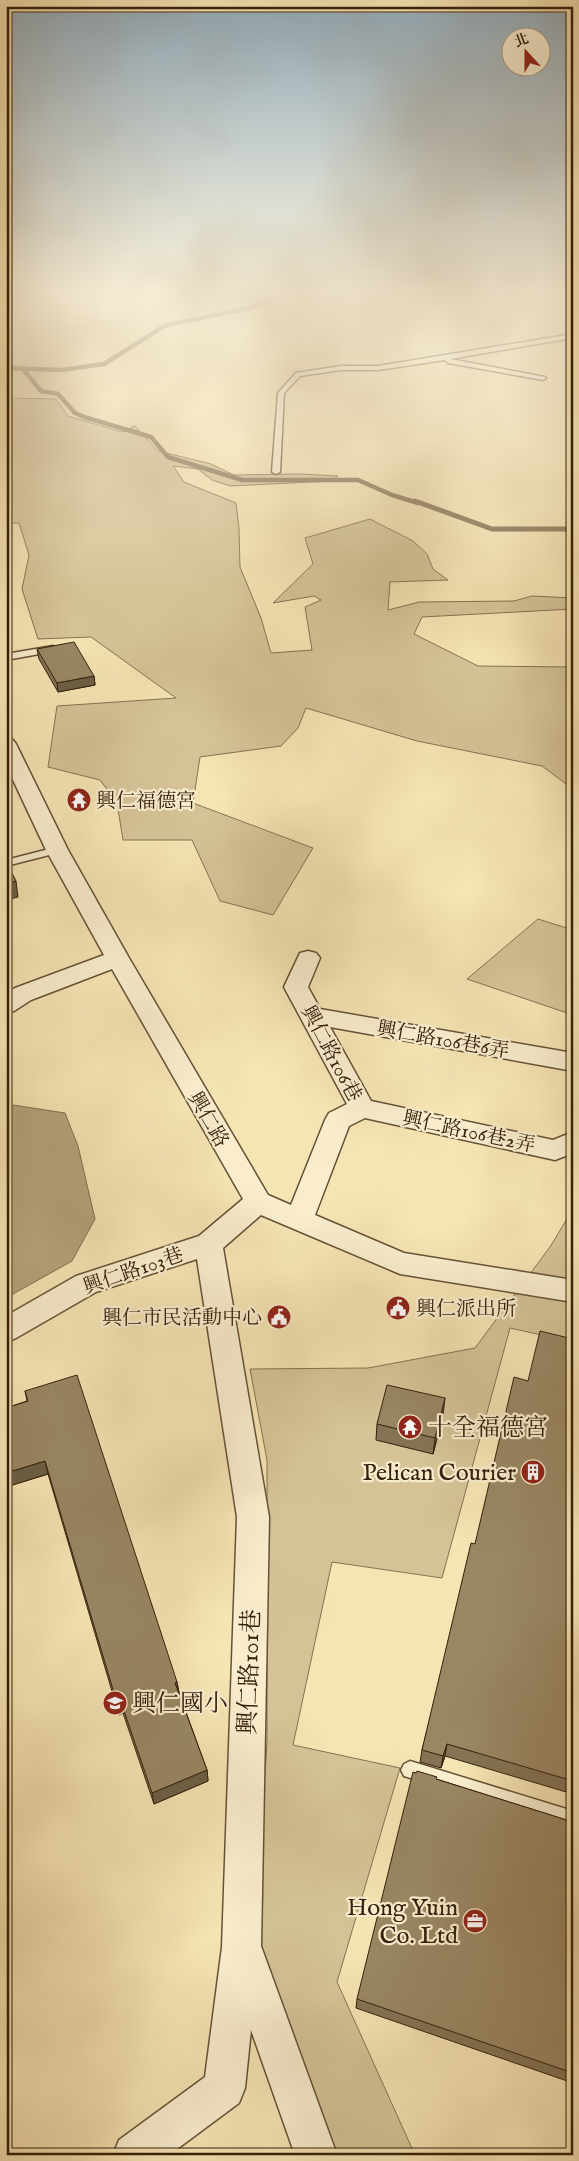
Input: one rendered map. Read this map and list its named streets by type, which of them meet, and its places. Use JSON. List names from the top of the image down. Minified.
{"streets":{"street":["興仁路106巷6弄","興仁路106巷","興仁路","興仁路106巷2弄","興仁路103巷","興仁路101巷"]},"crossings":[["興仁路106巷6弄","興仁路106巷"],["興仁路106巷","興仁路106巷2弄"],["興仁路103巷","興仁路101巷"]],"places":{"temple":["興仁福德宮","十全福德宮"],"public building":["興仁派出所","興仁市民活動中心"],"building":["Pelican Courier"],"school or university":["興仁國小"],"office":["Hong Yuin Co. Ltd"]},"north":"top"}
